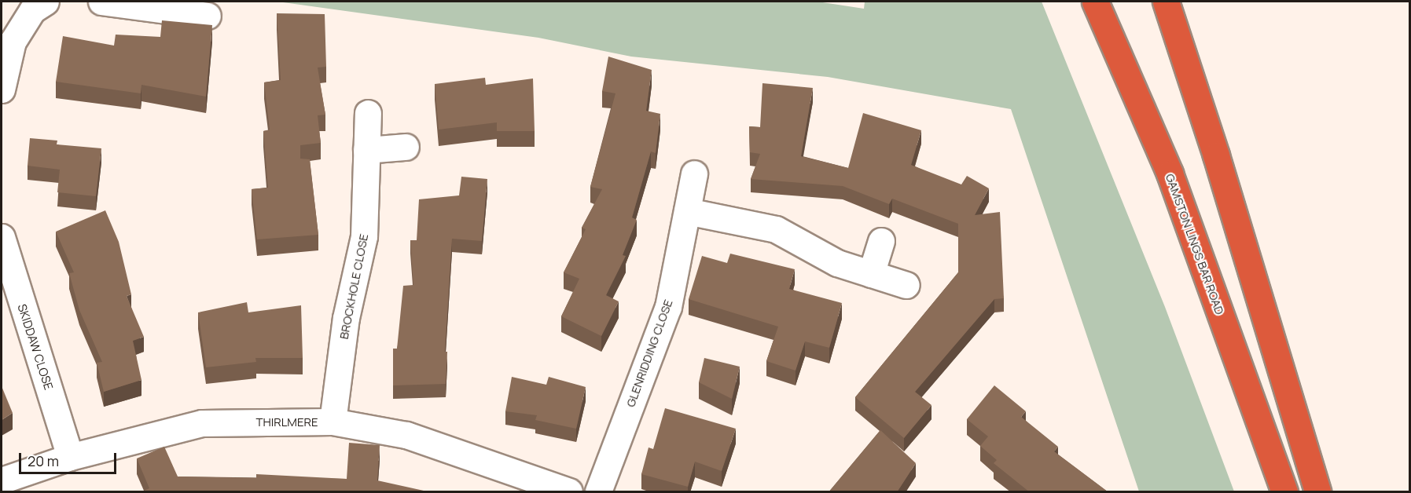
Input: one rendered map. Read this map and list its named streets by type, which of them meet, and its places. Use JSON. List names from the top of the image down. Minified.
{"streets":{"highway":["GAMSTON LINGS BAR ROAD"],"street":["BROCKHOLE CLOSE","SKIDDAW CLOSE","GLENRIDDING CLOSE","THIRLMERE"]},"crossings":[["BROCKHOLE CLOSE","THIRLMERE"],["SKIDDAW CLOSE","THIRLMERE"]],"scale_bar":"20 m"}
